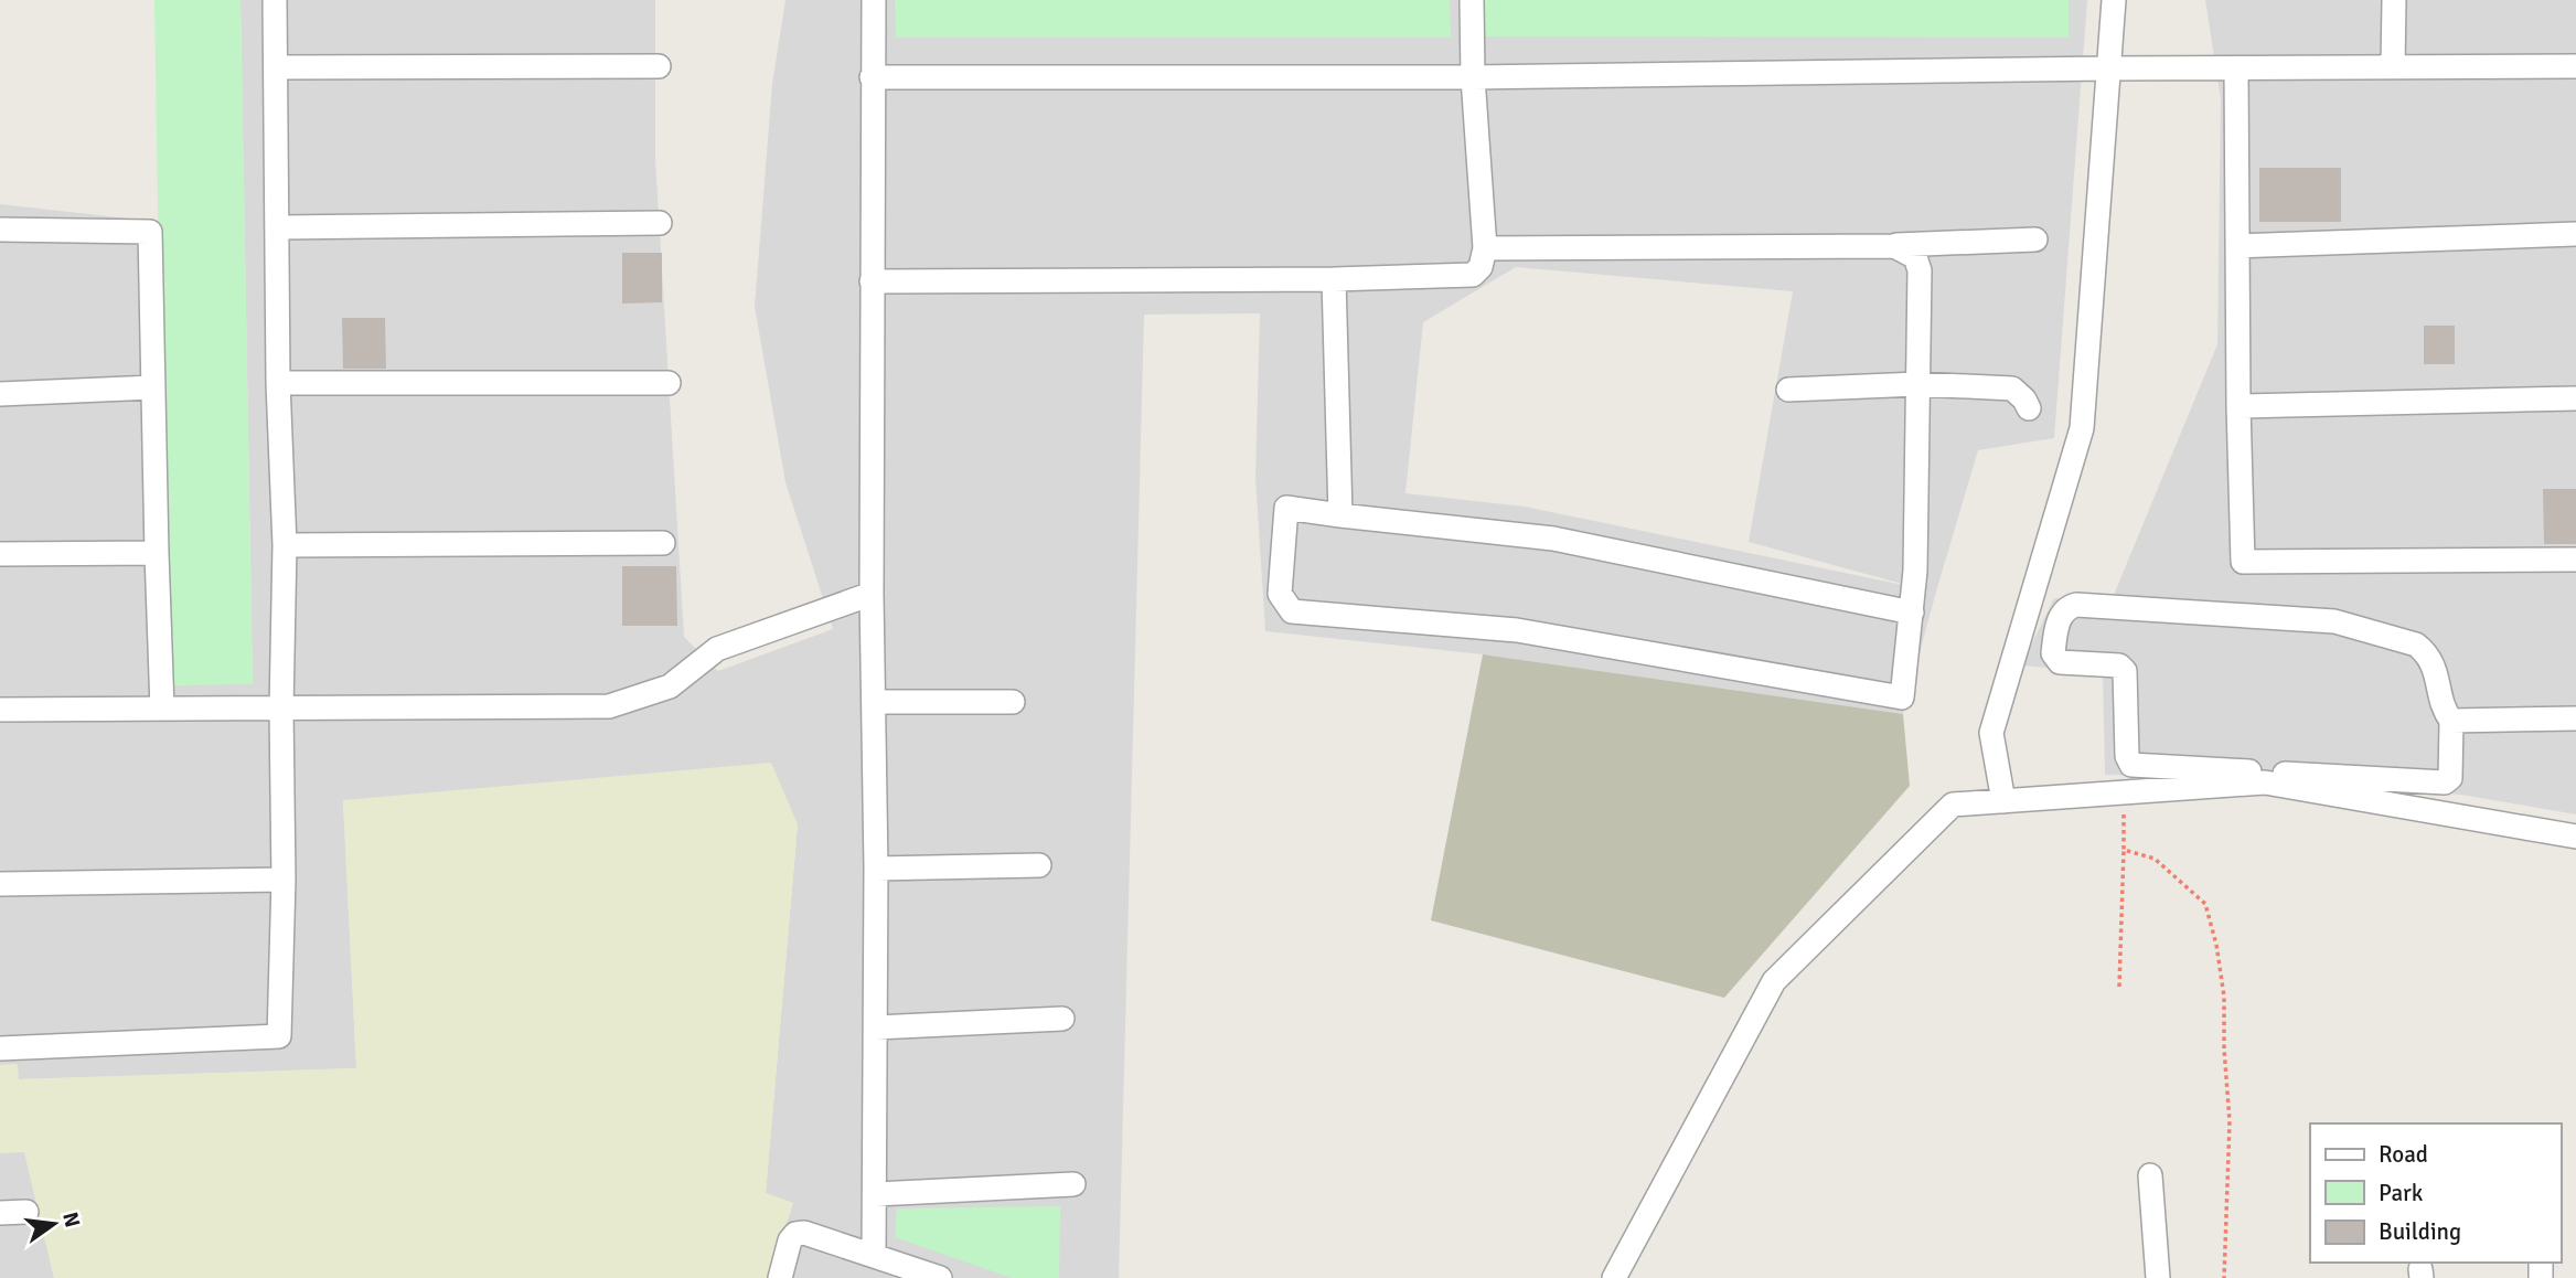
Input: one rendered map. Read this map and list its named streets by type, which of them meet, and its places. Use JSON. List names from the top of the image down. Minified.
{"legend":["Road","Park","Building"],"north":"right"}
